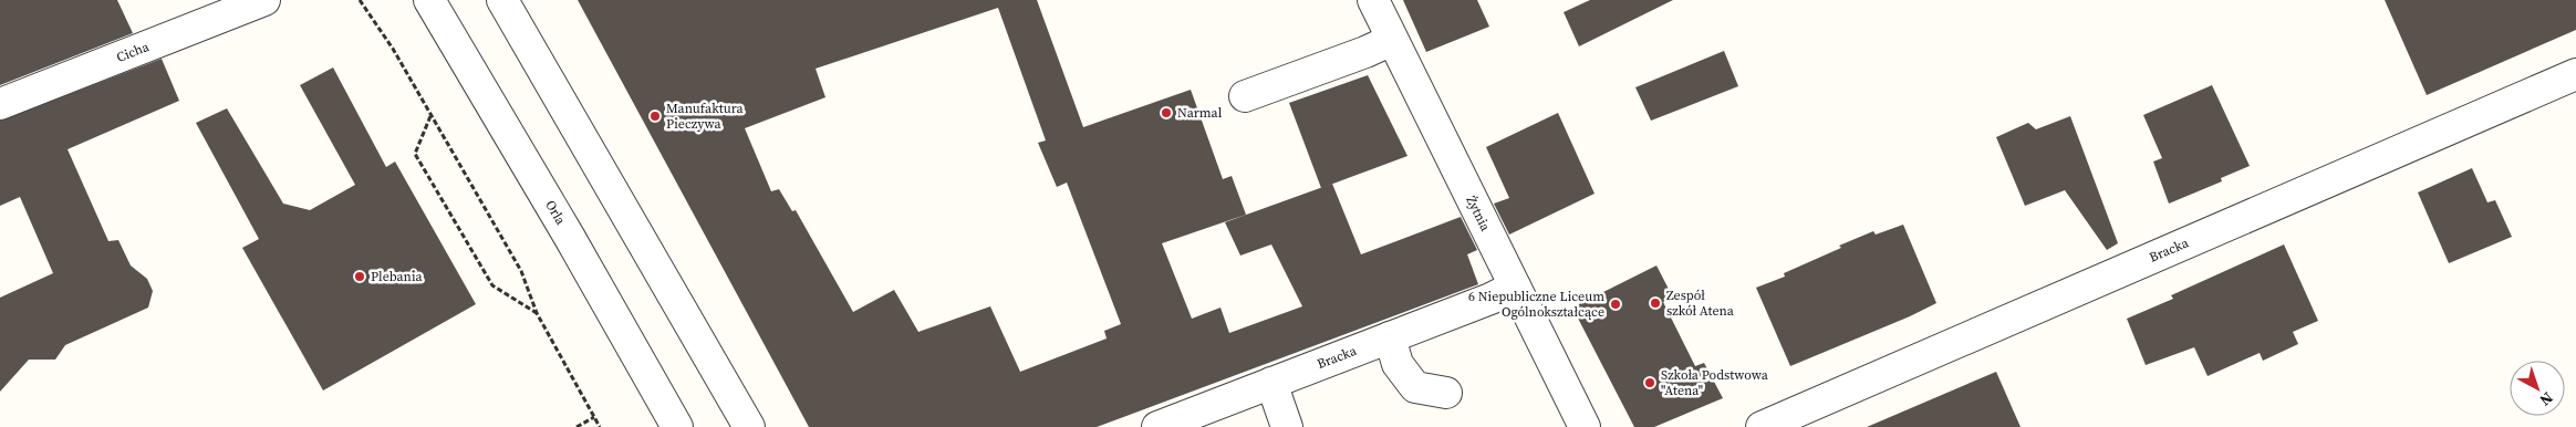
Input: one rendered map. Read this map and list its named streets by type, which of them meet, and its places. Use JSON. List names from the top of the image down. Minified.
{"streets":{"street":["Cicha","Orla","Żytnia","Bracka"]},"crossings":[["Żytnia","Bracka"]],"places":["Narmal","Manufaktura Pieczywa","Plebania","Zespół szkół Atena","6 Niepubliczne Liceum Ogólnokształcące","Szkoła Podstwowa \"Atena\""],"north":"bottom right"}
